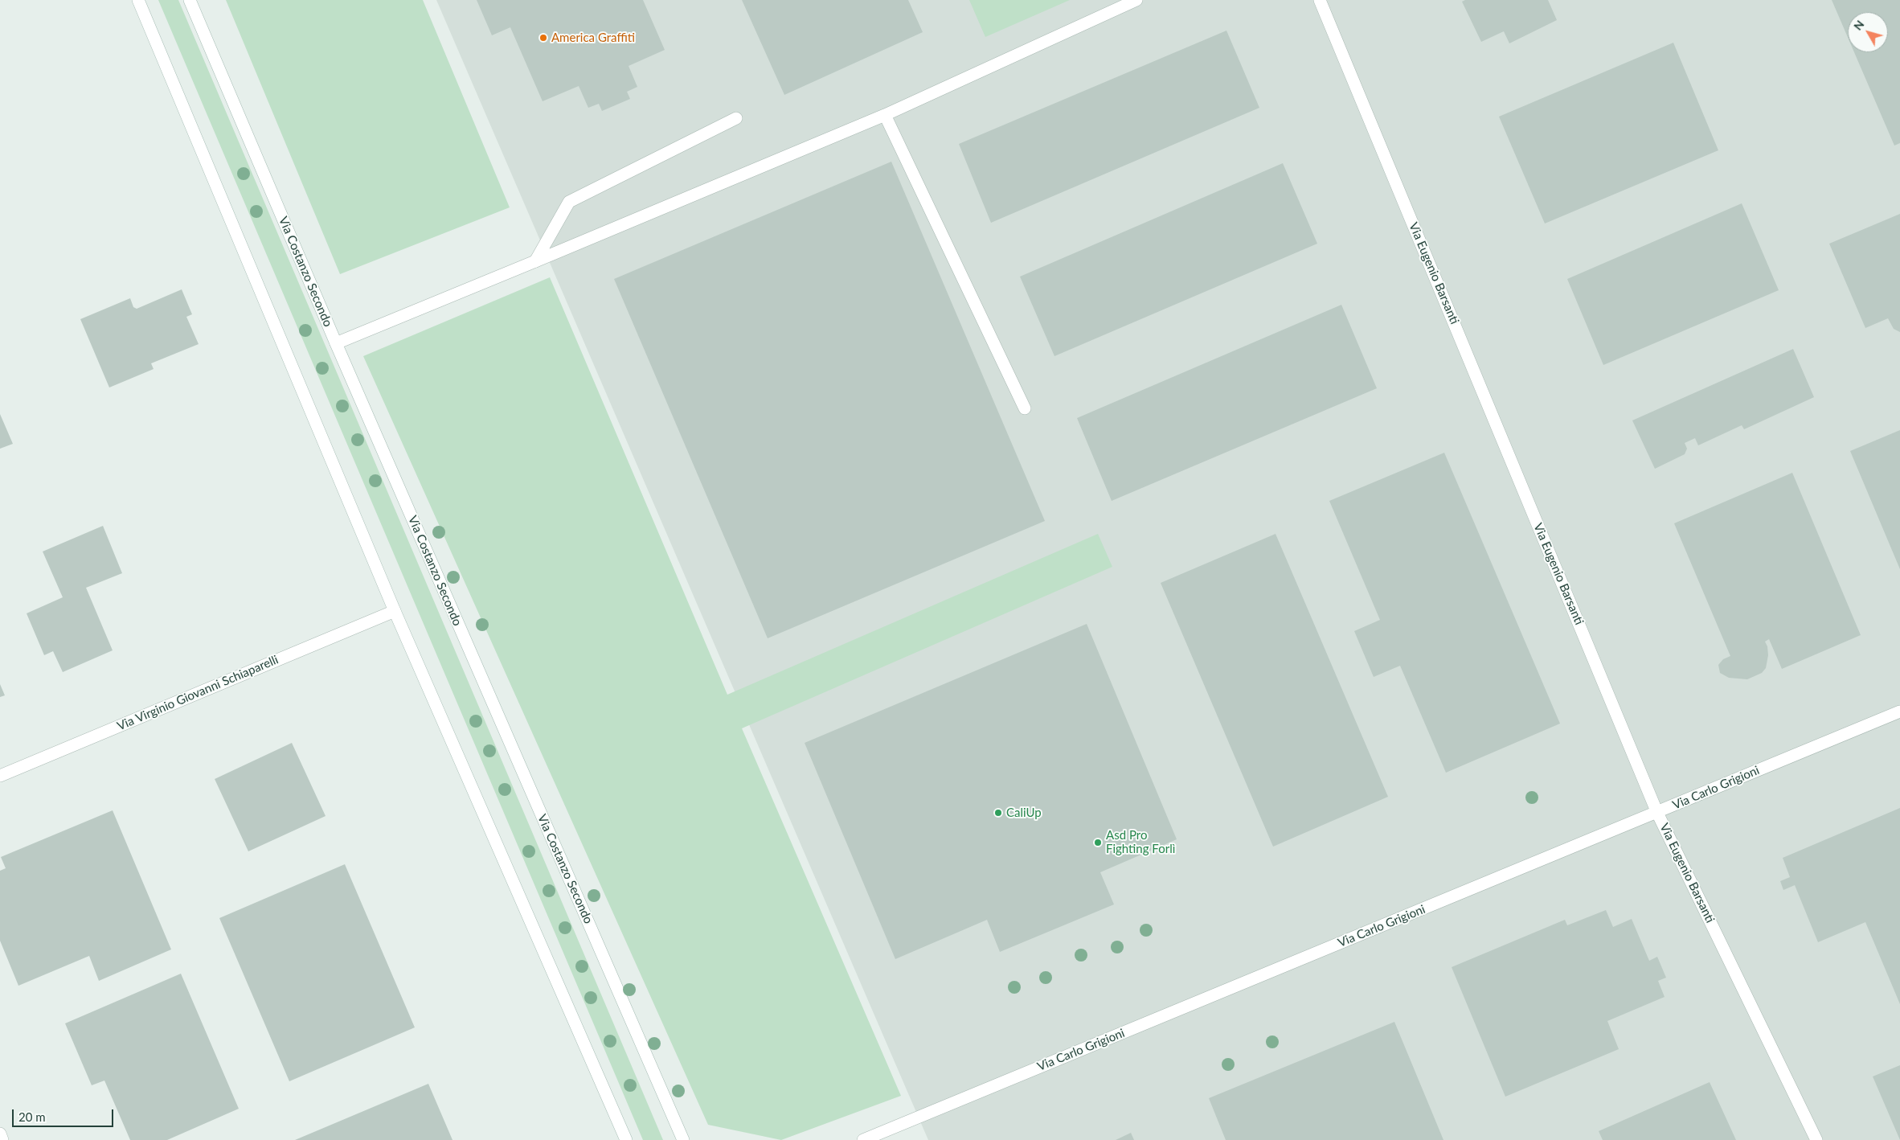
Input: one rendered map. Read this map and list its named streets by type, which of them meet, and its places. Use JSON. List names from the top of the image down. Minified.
{"streets":{"street":["Via Costanzo Secondo","Via Eugenio Barsanti","Via Virginio Giovanni Schiaparelli","Via Carlo Grigioni"]},"crossings":[["Via Eugenio Barsanti","Via Carlo Grigioni"]],"places":["America Graffiti","CaliUp","Asd Pro Fighting Forlì"],"scale_bar":"20 m","north":"top left"}
